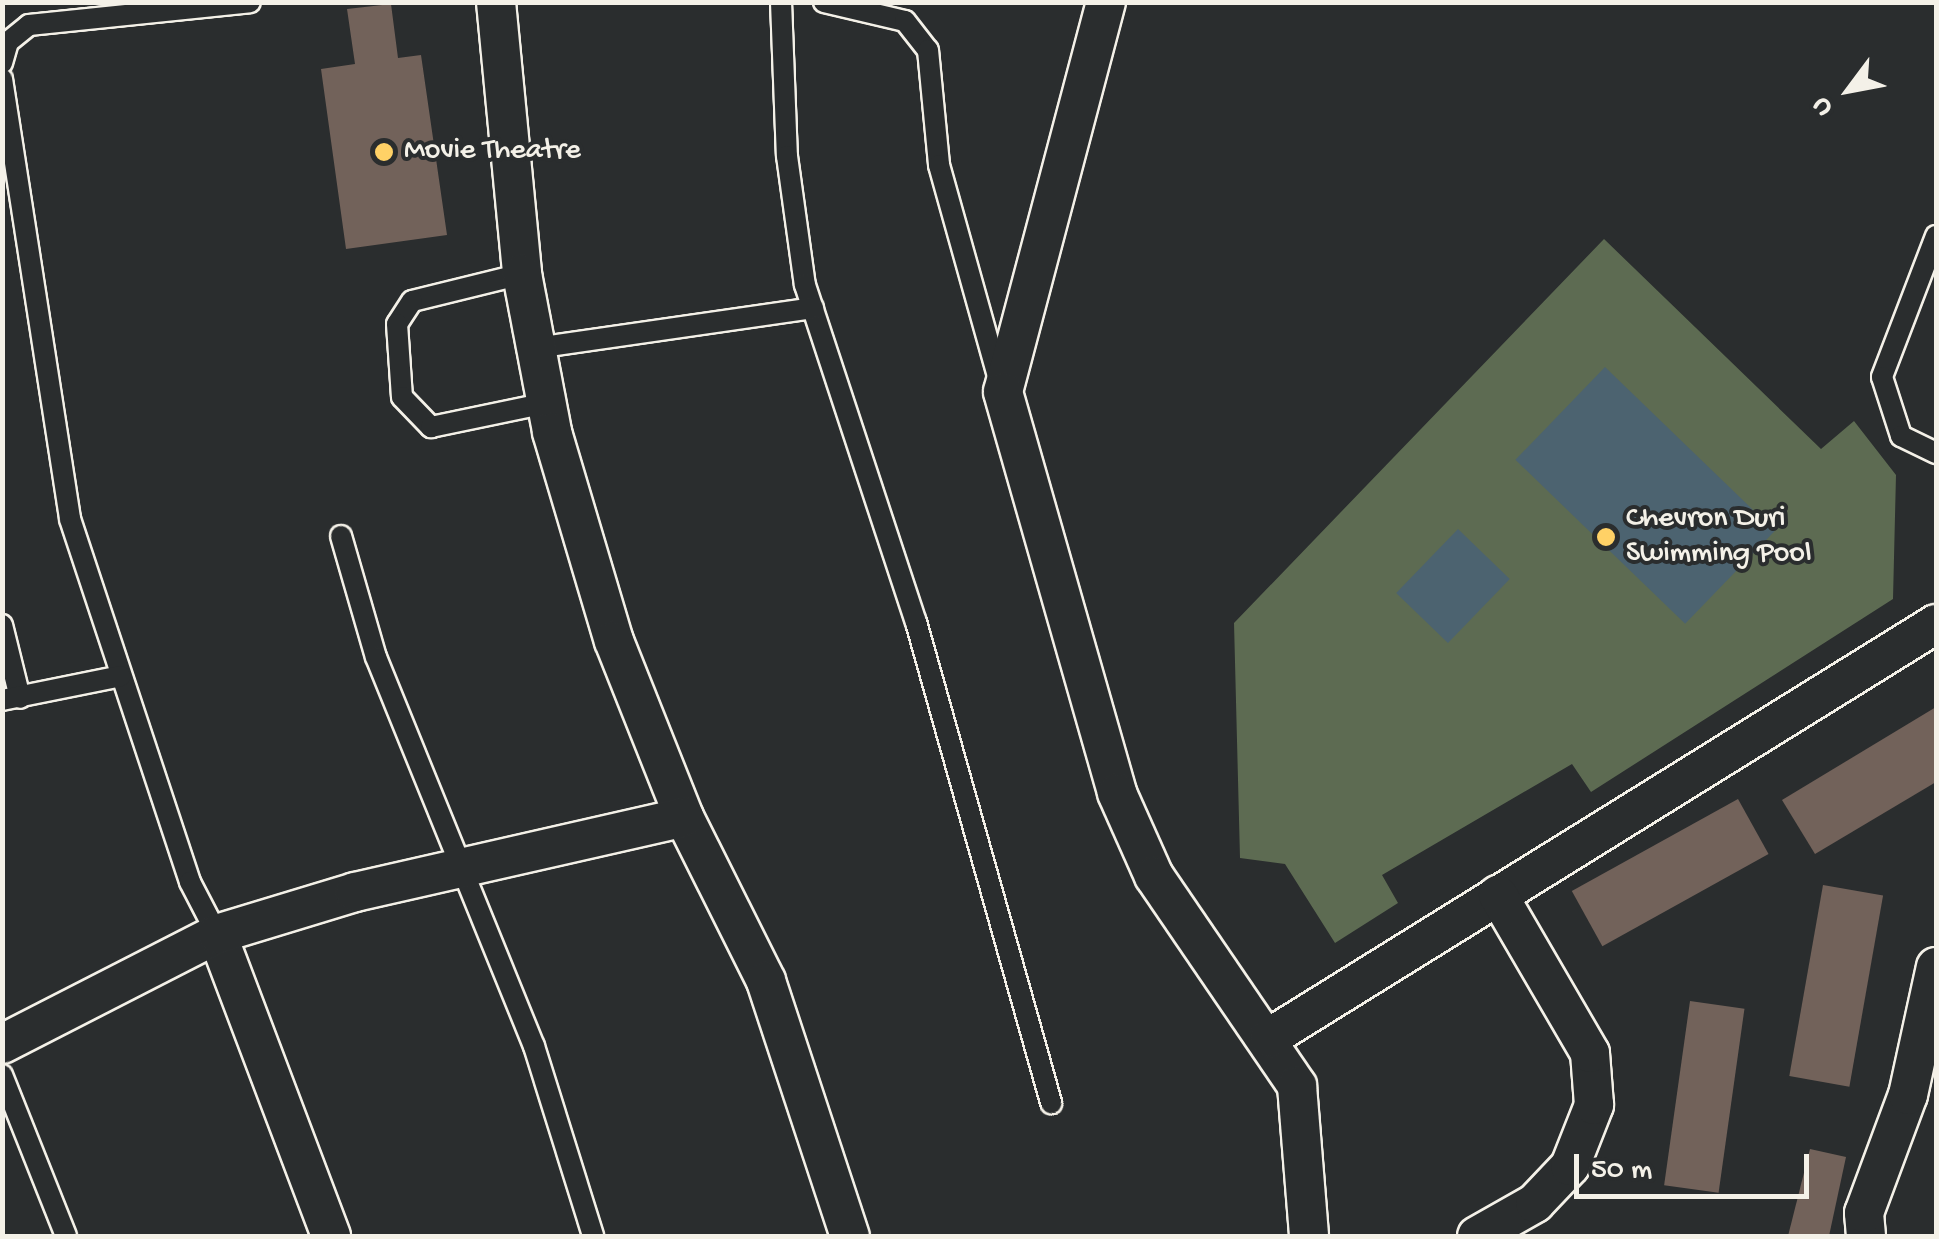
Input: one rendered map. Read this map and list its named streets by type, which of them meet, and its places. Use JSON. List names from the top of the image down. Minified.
{"places":["Movie Theatre","Chevron Duri Swimming Pool"],"scale_bar":"50 m","north":"bottom left"}
